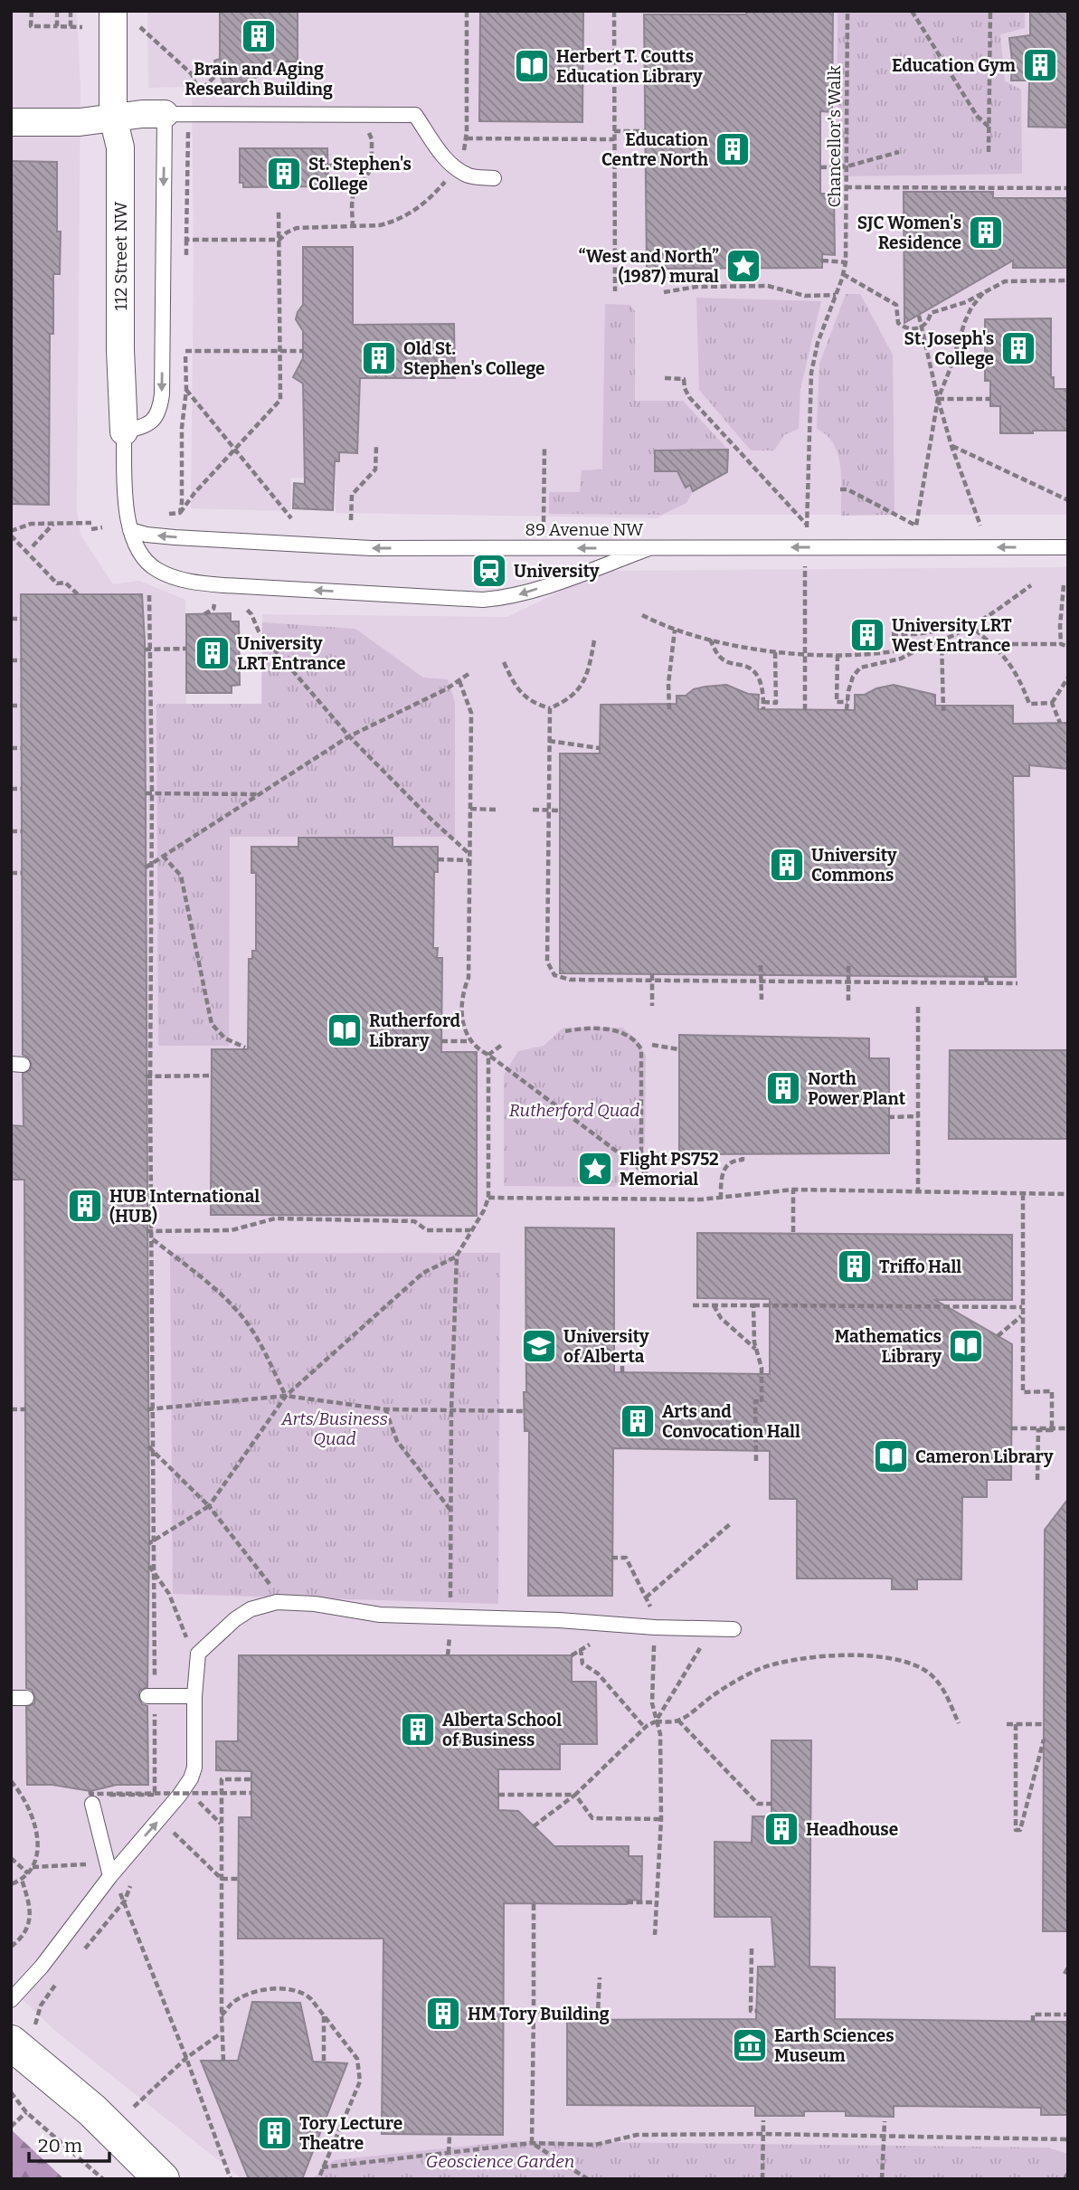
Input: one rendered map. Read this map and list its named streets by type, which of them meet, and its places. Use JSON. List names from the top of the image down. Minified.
{"streets":{"street":["112 Street NW"],"lane":["89 Avenue NW"],"path":["Chancellor's Walk"]},"crossings":[["112 Street NW","89 Avenue NW"]],"parks":["Rutherford Quad","Arts/Business Quad","Geoscience Garden"],"places":{"building":["Brain and Aging Research Building","Education Gym","Education Centre North","St. Stephen's College","SJC Women's Residence","St. Joseph's College","Old St. Stephen's College","University LRT West Entrance","University LRT Entrance","University Commons","North Power Plant","HUB International (HUB)","Triffo Hall","Arts and Convocation Hall","Alberta School of Business","Headhouse","HM Tory Building","Tory Lecture Theatre"],"library":["Herbert T. Coutts Education Library","Rutherford Library","Mathematics Library","Cameron Library"],"place":["“West and North” (1987) mural","Flight PS752 Memorial"],"station":["University"],"school or university":["University of Alberta"],"museum":["Earth Sciences Museum"]},"scale_bar":"20 m"}
